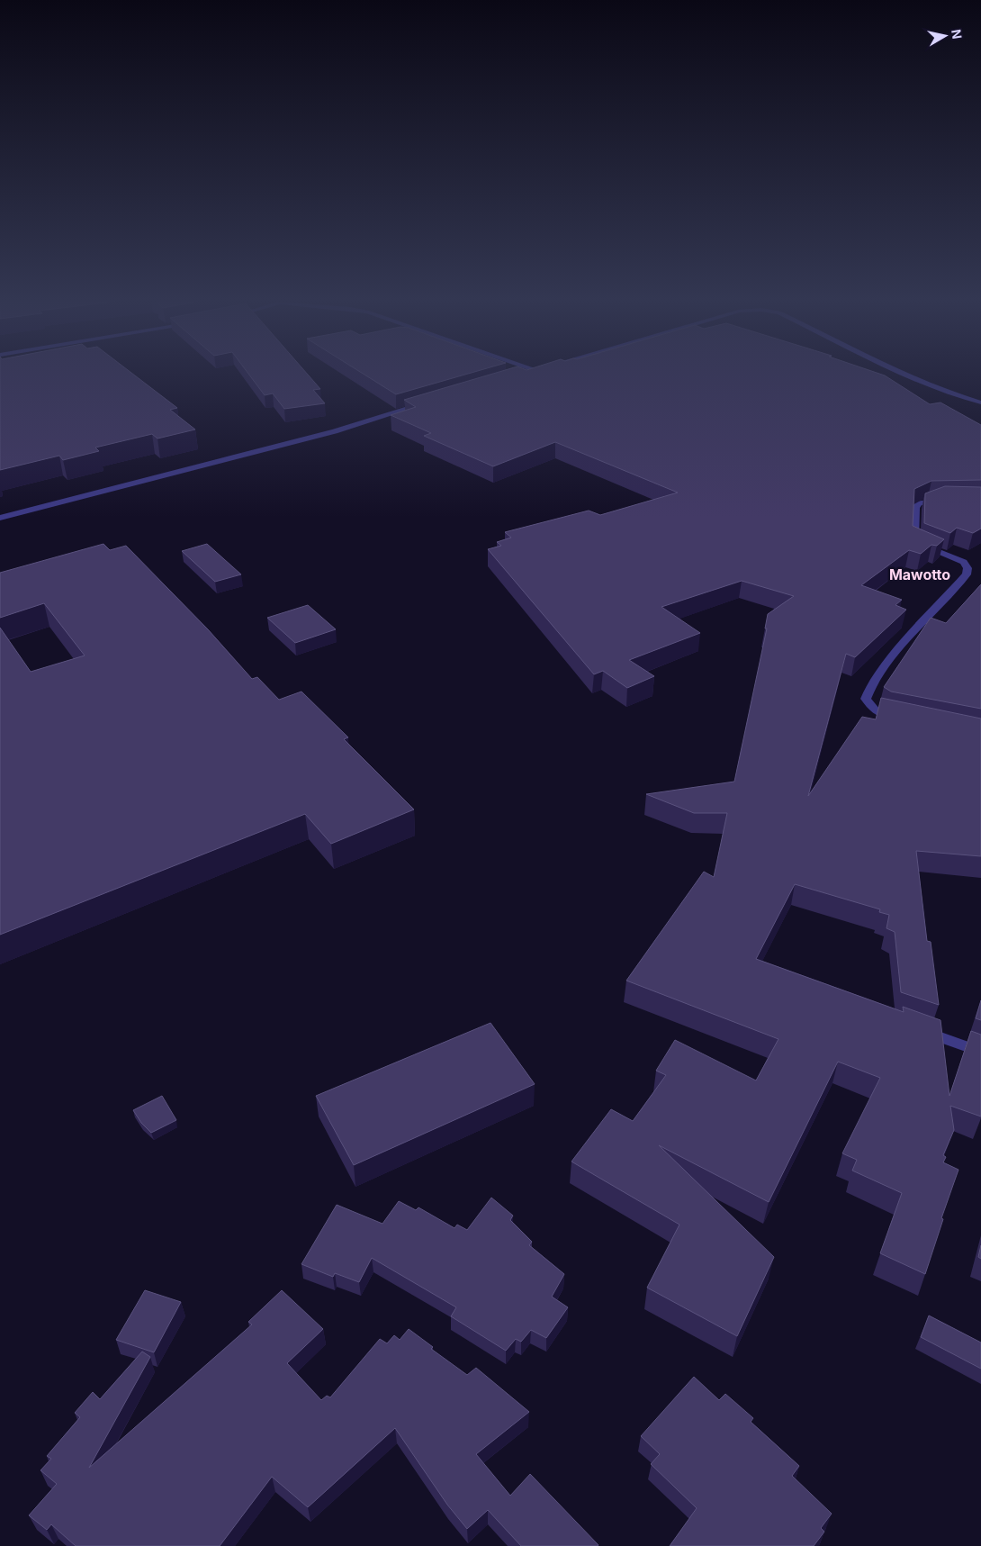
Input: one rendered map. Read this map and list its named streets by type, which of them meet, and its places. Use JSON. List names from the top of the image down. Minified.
{"districts":["Mawotto"],"north":"right"}
